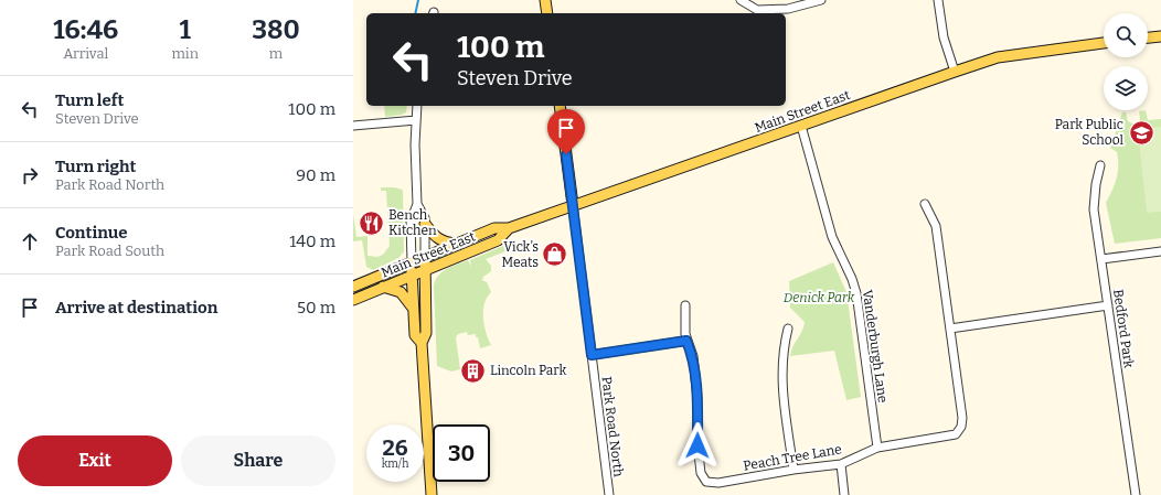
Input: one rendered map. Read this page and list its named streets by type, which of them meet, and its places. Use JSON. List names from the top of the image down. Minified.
{"streets":{"main road":["Main Street East"],"street":["Bedford Park","Vanderburgh Lane","Park Road North","Peach Tree Lane"]},"crossings":[["Main Street East","Vanderburgh Lane"],["Main Street East","Park Road North"],["Vanderburgh Lane","Peach Tree Lane"]],"parks":["Denick Park"],"places":{"school or university":["Park Public School"],"restaurant":["Bench Kitchen"],"shop":["Vick’s Meats"],"building":["Lincoln Park"]},"page":{"eta":["16:46","Arrival","1","min","380","m"],"turn":["100 m","Steven Drive"],"list":[{"name":"Turn left","note":"Steven Drive","value":"100 m"},{"name":"Turn right","note":"Park Road North","value":"90 m"},{"name":"Continue","note":"Park Road South","value":"140 m"},{"name":"Arrive at destination","value":"50 m"}],"speed":"26 km/h","limit":"30","buttons":["Exit","Share"]}}
